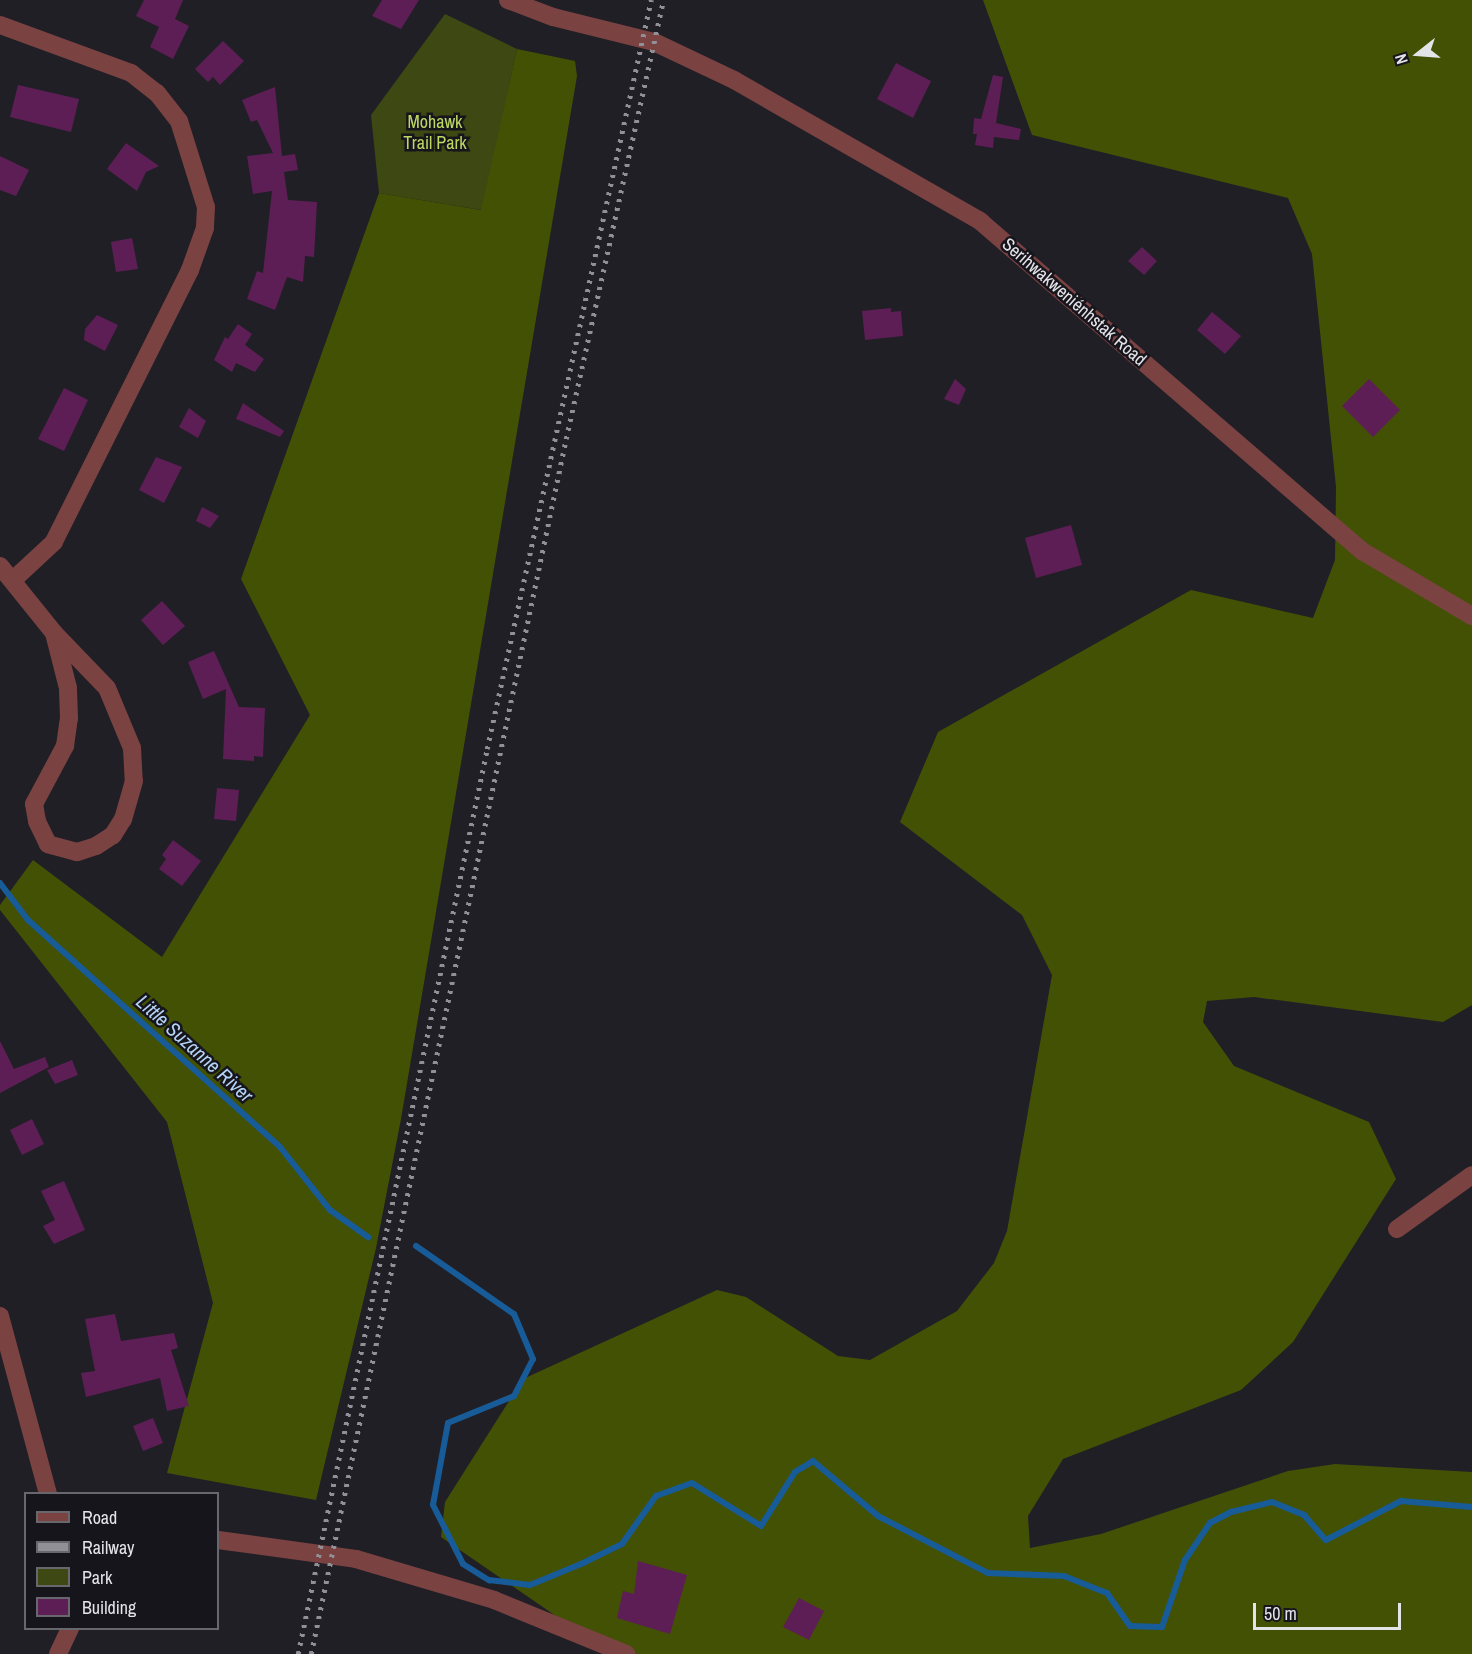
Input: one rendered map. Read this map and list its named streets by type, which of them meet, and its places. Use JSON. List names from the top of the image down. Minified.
{"streets":{"street":["Serihwakweniénhstak Road"]},"water":["Little Suzanne River"],"parks":["Mohawk Trail Park"],"legend":["Road","Railway","Park","Building"],"scale_bar":"50 m","north":"left"}
